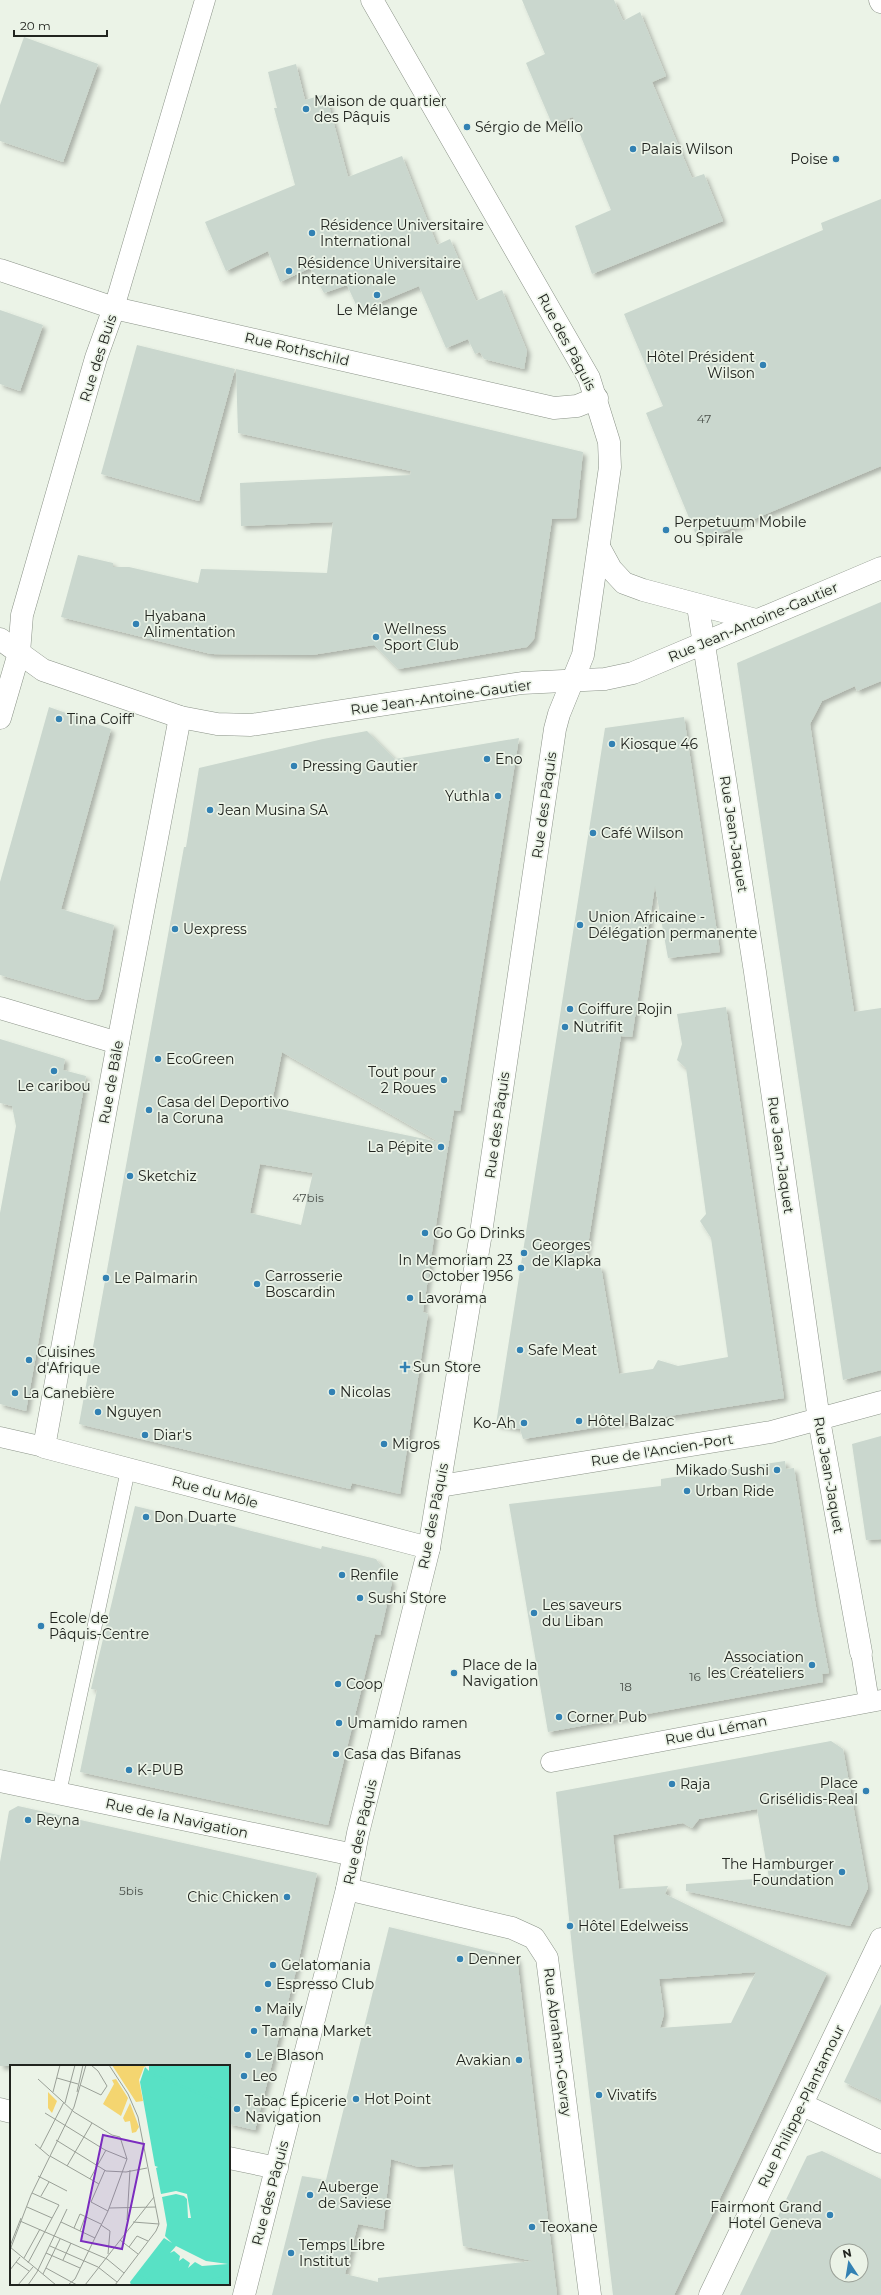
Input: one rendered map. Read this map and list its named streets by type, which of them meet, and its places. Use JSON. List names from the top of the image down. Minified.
{"streets":{"street":["Rue des Pâquis","Rue Rothschild","Rue des Buis","Rue Jean-Antoine-Gautier","Rue Jean-Jaquet","Rue de Bâle","Rue de l'Ancien-Port","Rue du Môle","Rue du Léman","Rue de la Navigation","Rue Abraham-Gevray","Rue Philippe-Plantamour"]},"crossings":[["Rue des Pâquis","Rue Rothschild"],["Rue des Pâquis","Rue Jean-Antoine-Gautier"],["Rue des Pâquis","Rue de l'Ancien-Port"],["Rue des Pâquis","Rue du Môle"],["Rue des Pâquis","Rue de la Navigation"],["Rue des Pâquis","Rue Abraham-Gevray"],["Rue Rothschild","Rue des Buis"],["Rue des Buis","Rue Jean-Antoine-Gautier"],["Rue Jean-Antoine-Gautier","Rue Jean-Jaquet"],["Rue Jean-Antoine-Gautier","Rue de Bâle"],["Rue Jean-Jaquet","Rue de l'Ancien-Port"],["Rue Jean-Jaquet","Rue du Léman"],["Rue de Bâle","Rue du Môle"]],"places":{"other":["Maison de quartier des Pâquis","Sérgio de Mello","Palais Wilson","Poise","Résidence Universitaire International","Résidence Universitaire Internationale","Le Mélange","Hôtel Président Wilson","Perpetuum Mobile ou Spirale","Hyabana Alimentation","Wellness Sport Club","Tina Coiff'","Kiosque 46","Eno","Pressing Gautier","Yuthla","Jean Musina SA","Café Wilson","Union Africaine - Délégation permanente","Uexpress","Coiffure Rojin","Nutrifit","EcoGreen","Le caribou","Tout pour 2 Roues","Casa del Deportivo la Coruna","La Pépite","Sketchiz","Go Go Drinks","Georges de Klapka","In Memoriam 23 October 1956","Le Palmarin","Carrosserie Boscardin","Lavorama","Safe Meat","Cuisines d'Afrique","Nicolas","La Canebière","Nguyen","Hôtel Balzac","Ko-Ah","Diar's","Migros","Mikado Sushi","Urban Ride","Don Duarte","Renfile","Sushi Store","Les saveurs du Liban","Ecole de Pâquis-Centre","Association les Créateliers","Place de la Navigation","Coop","Corner Pub","Umamido ramen","Casa das Bifanas","K-PUB","Raja","Place Grisélidis-Real","Reyna","The Hamburger Foundation","Chic Chicken","Hôtel Edelweiss","Denner","Gelatomania","Espresso Club","Maily","Tamana Market","Le Blason","Avakian","Leo","Vivatifs","Hot Point","Tabac Épicerie Navigation","Auberge de Saviese","Fairmont Grand Hotel Geneva","Teoxane","Temps Libre Institut"],"health":["Sun Store"]},"house_numbers":["47","47bis","16","18","5bis"],"scale_bar":"20 m","north":"top"}
